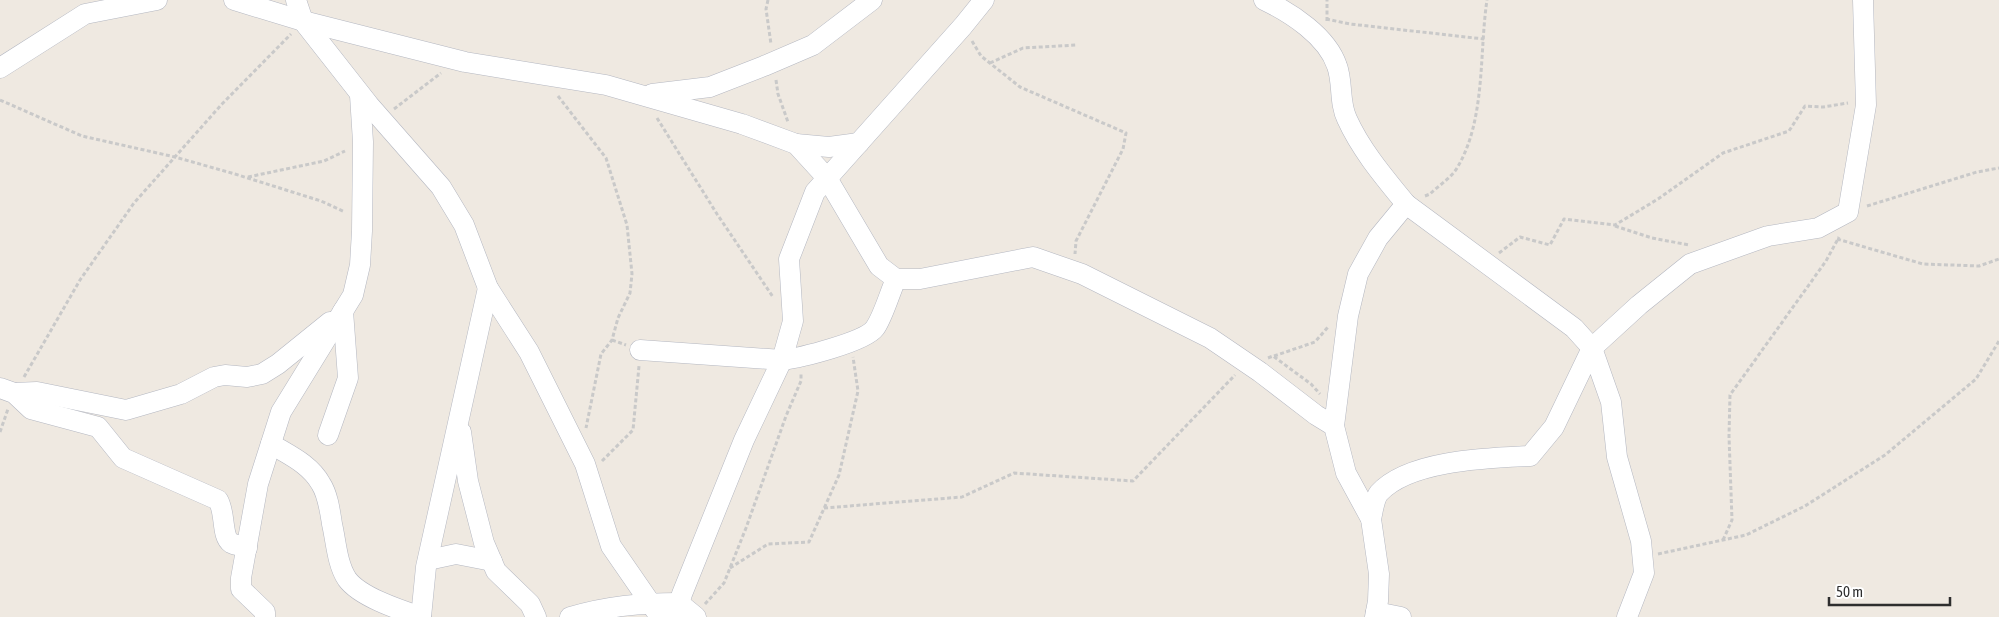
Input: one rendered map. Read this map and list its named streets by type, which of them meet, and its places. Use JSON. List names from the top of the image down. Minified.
{"scale_bar":"50 m"}
